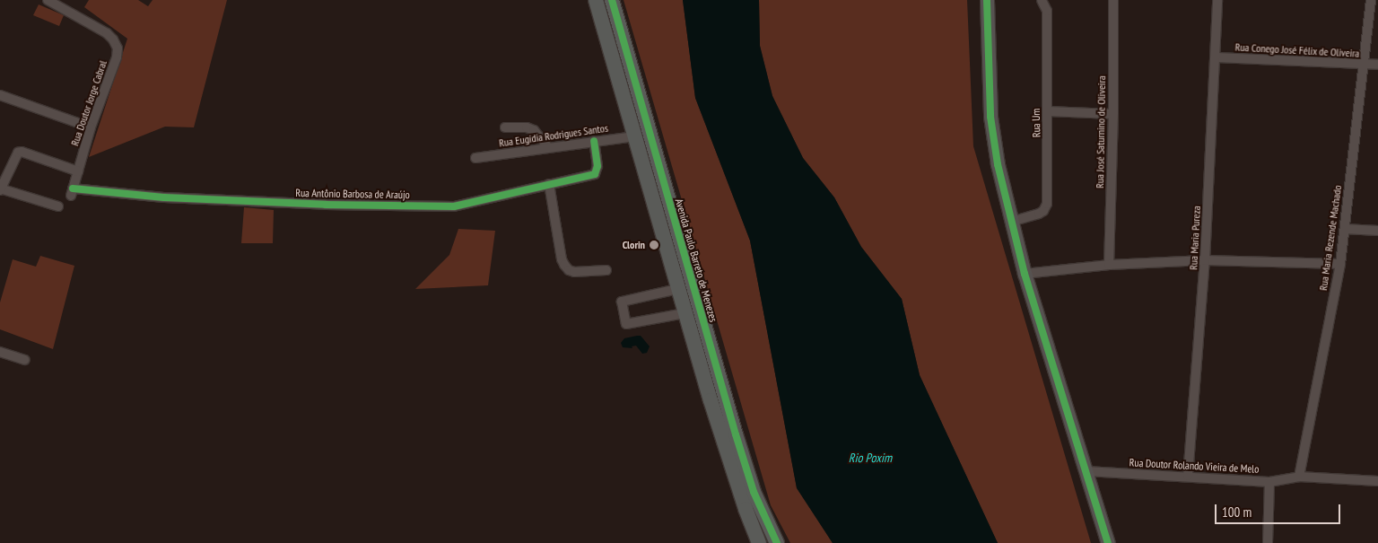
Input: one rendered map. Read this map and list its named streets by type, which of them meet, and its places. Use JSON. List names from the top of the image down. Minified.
{"streets":{"main road":["Avenida Paulo Barreto de Menezes"],"street":["Rua Conego José Félix de Oliveira","Rua Doutor Jorge Cabral","Rua Um","Rua José Saturnino de Oliveira","Rua Eugídia Rodrigues Santos","Rua Antônio Barbosa de Araújo","Rua Maria Pureza","Rua Maria Rezende Machado","Rua Doutor Rolando Vieira de Melo"]},"crossings":[["Rua Conego José Félix de Oliveira","Rua Maria Pureza"],["Rua Conego José Félix de Oliveira","Rua Maria Rezende Machado"],["Rua Doutor Jorge Cabral","Rua Antônio Barbosa de Araújo"],["Rua Eugídia Rodrigues Santos","Rua Antônio Barbosa de Araújo"],["Rua Maria Pureza","Rua Doutor Rolando Vieira de Melo"],["Rua Maria Rezende Machado","Rua Doutor Rolando Vieira de Melo"]],"water":["Rio Poxim"],"places":["Clorin"],"scale_bar":"100 m"}
